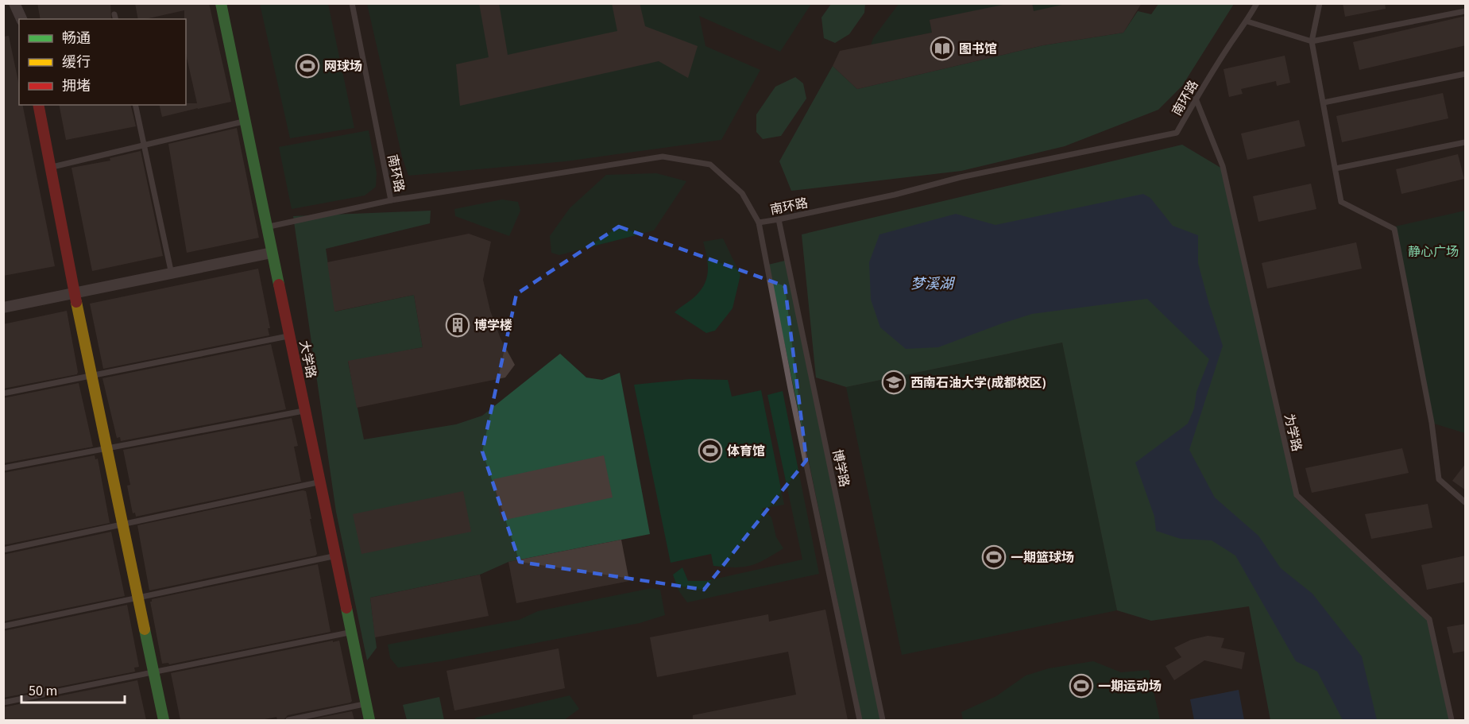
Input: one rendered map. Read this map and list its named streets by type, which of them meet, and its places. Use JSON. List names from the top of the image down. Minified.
{"streets":{"street":["大学路"],"lane":["南环路","为学路","博学路"]},"crossings":[["南环路","为学路"],["南环路","博学路"]],"water":["梦溪湖"],"parks":["静心广场"],"places":{"library":["图书馆"],"sports":["网球场","体育馆","一期篮球场","一期运动场"],"building":["博学楼"],"school or university":["西南石油大学(成都校区)"]},"legend":["畅通","缓行","拥堵"],"scale_bar":"50 m"}
